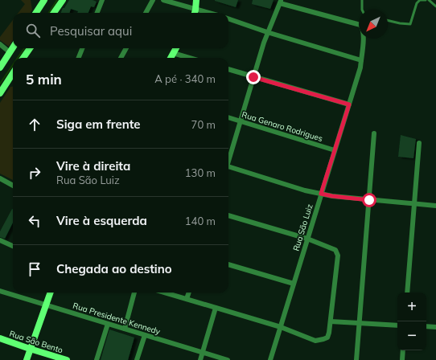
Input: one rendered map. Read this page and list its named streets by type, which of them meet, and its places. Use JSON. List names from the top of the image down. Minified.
{"streets":{"street":["Rua Genaro Rodrigues","Rua São Luiz","Rua Presidente Kennedy","Rua São Bento"]},"crossings":[["Rua Genaro Rodrigues","Rua São Luiz"]],"north":"bottom left","page":{"search":"Pesquisar aqui","heading":["5 min","A pé · 340 m"],"list":[["Siga em frente","70 m"],["Vire à direita","Rua São Luiz","130 m"],["Vire à esquerda","140 m"],"Chegada ao destino"],"map_buttons":["+","−"]}}
